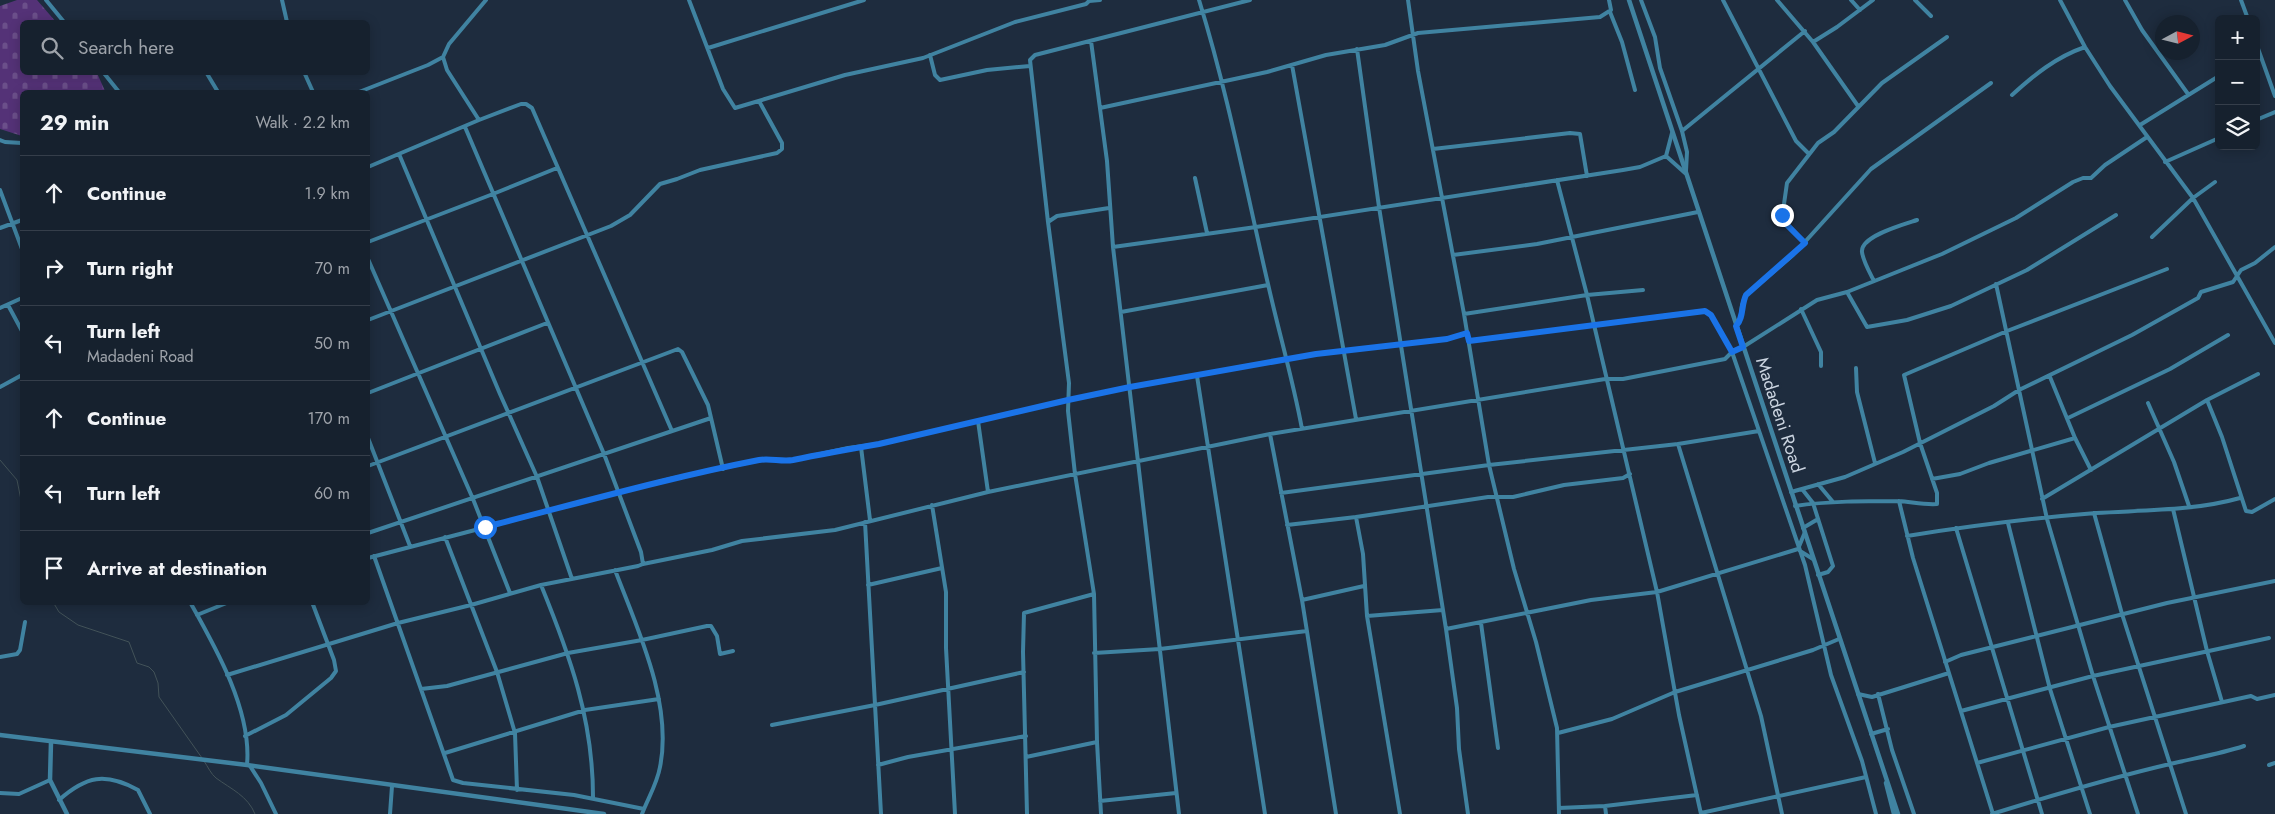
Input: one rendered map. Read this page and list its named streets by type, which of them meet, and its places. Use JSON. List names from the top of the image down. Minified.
{"streets":{"street":["Madadeni Road"]},"north":"right","page":{"map_buttons":["+","−"],"search":"Search here","heading":["29 min","Walk · 2.2 km"],"list":[["Continue","1.9 km"],["Turn right","70 m"],["Turn left","Madadeni Road","50 m"],["Continue","170 m"],["Turn left","60 m"],"Arrive at destination"]}}
